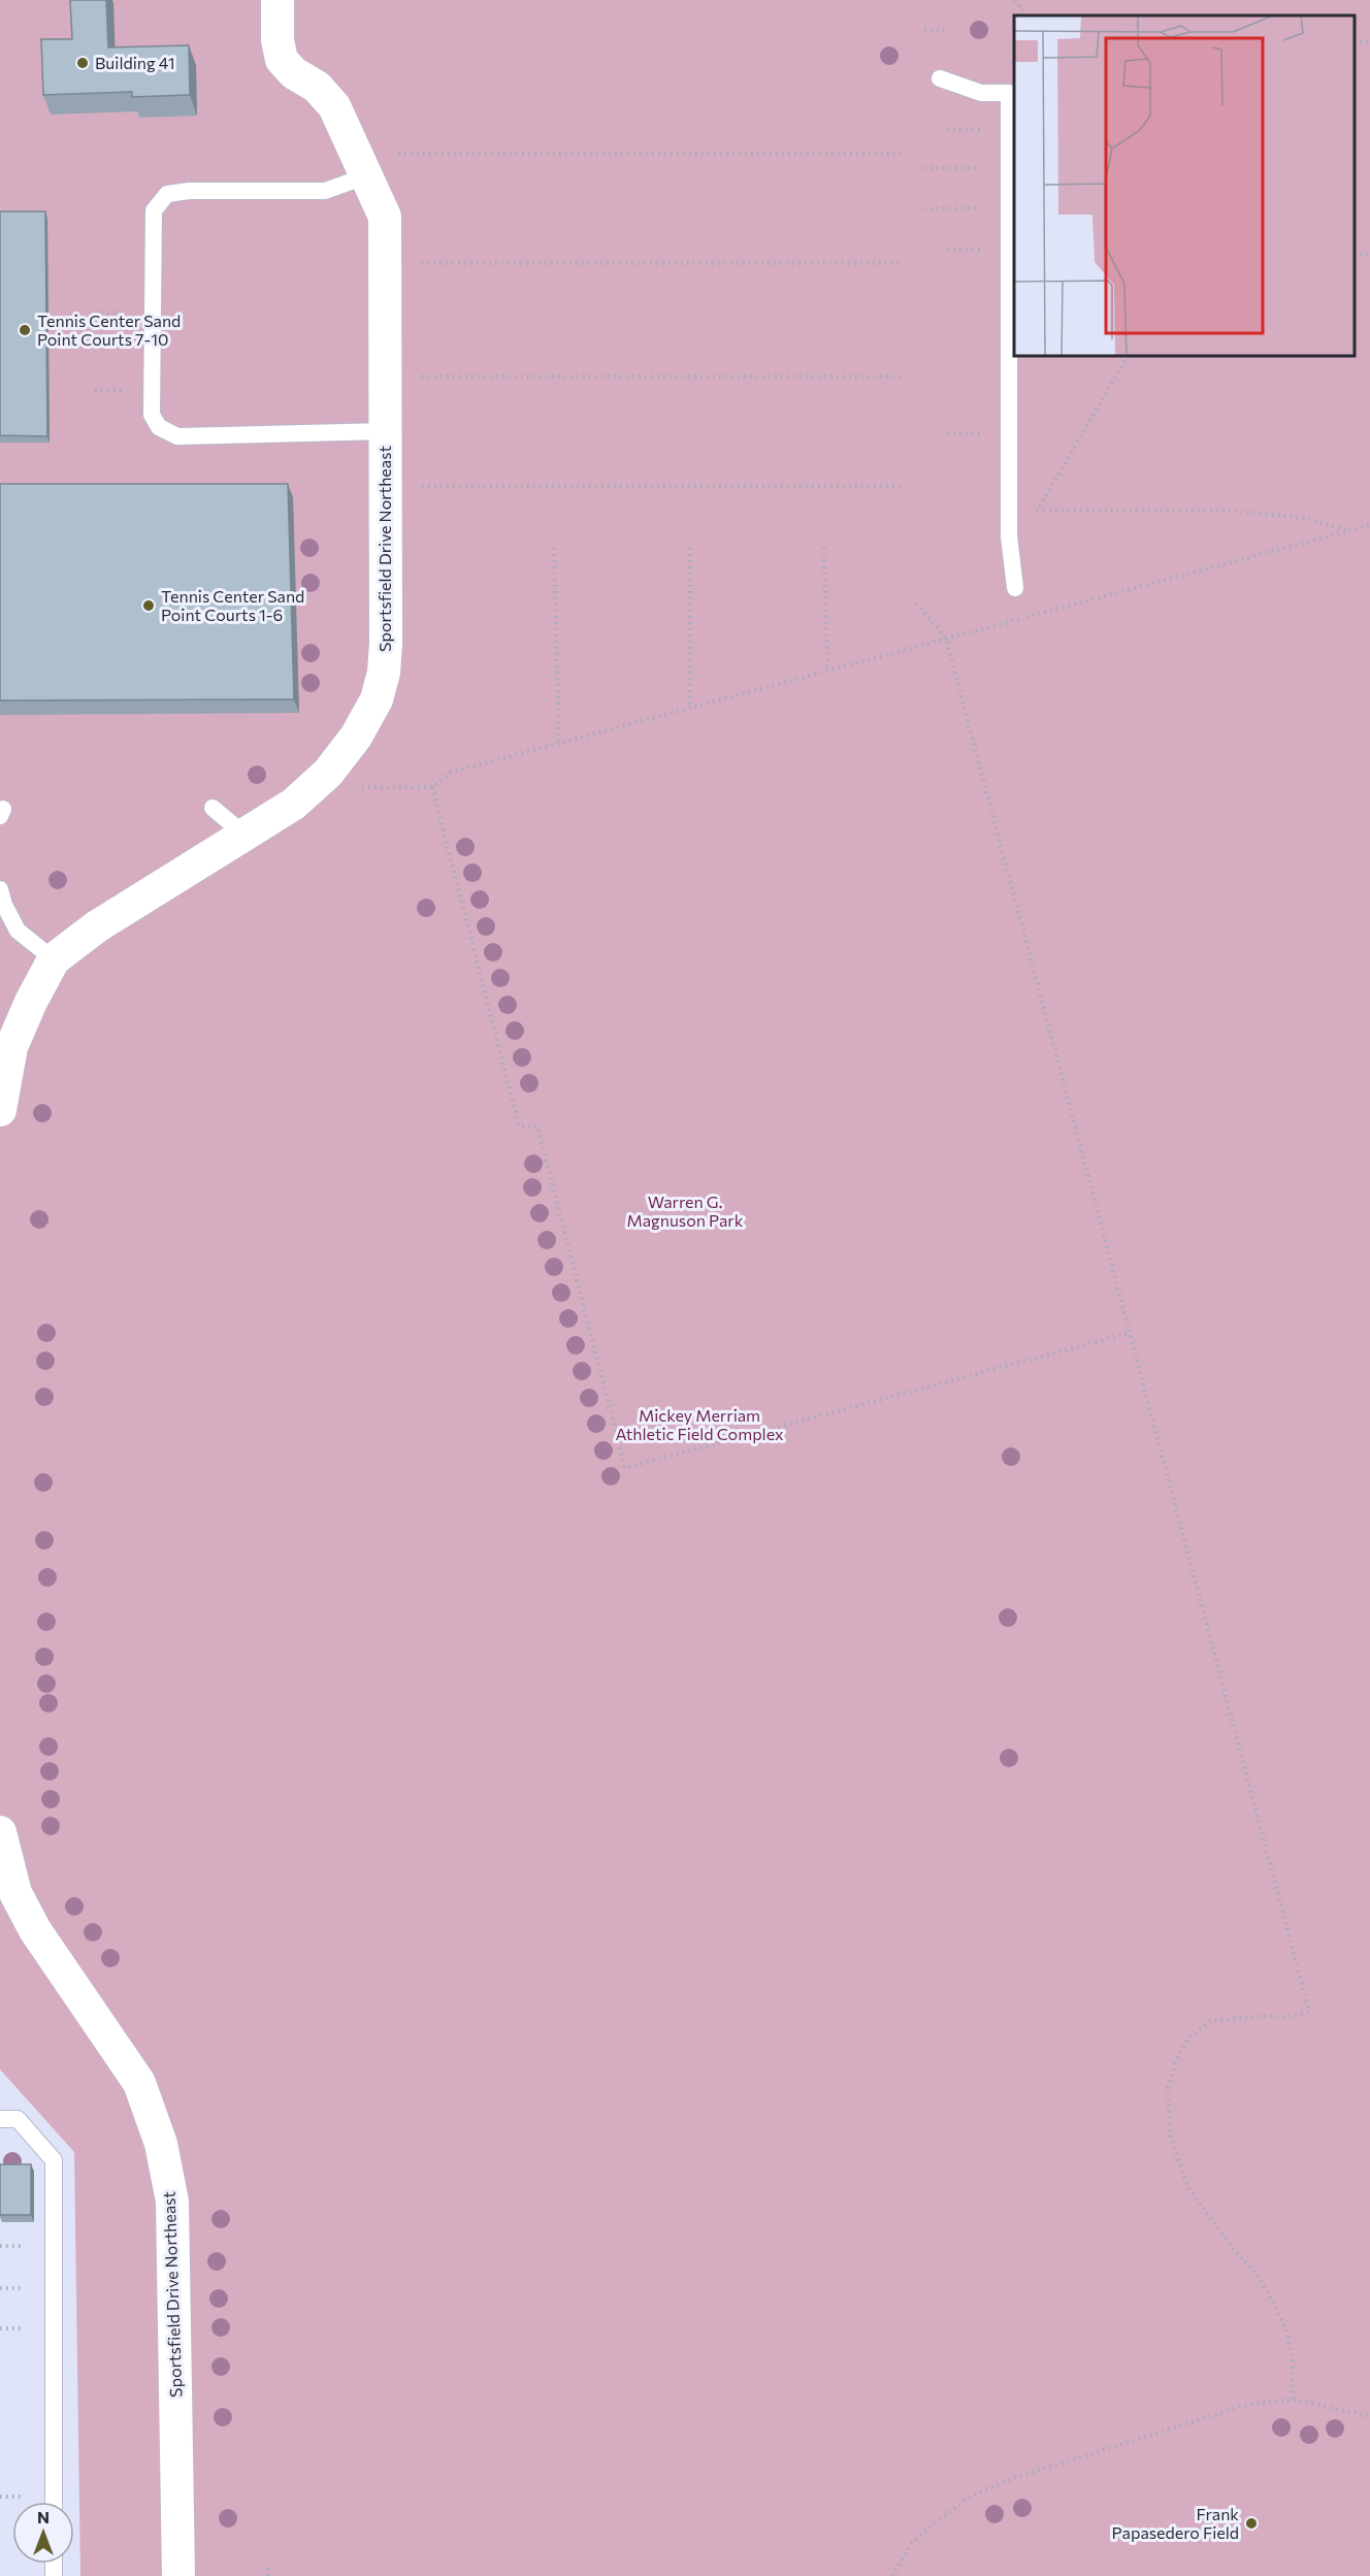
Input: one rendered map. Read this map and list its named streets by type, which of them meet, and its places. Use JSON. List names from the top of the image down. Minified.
{"streets":{"street":["Sportsfield Drive Northeast"]},"parks":["Warren G. Magnuson Park","Mickey Merriam Athletic Field Complex"],"places":["Building 41","Tennis Center Sand Point Courts 7-10","Tennis Center Sand Point Courts 1-6","Frank Papasedero Field"],"north":"top"}
